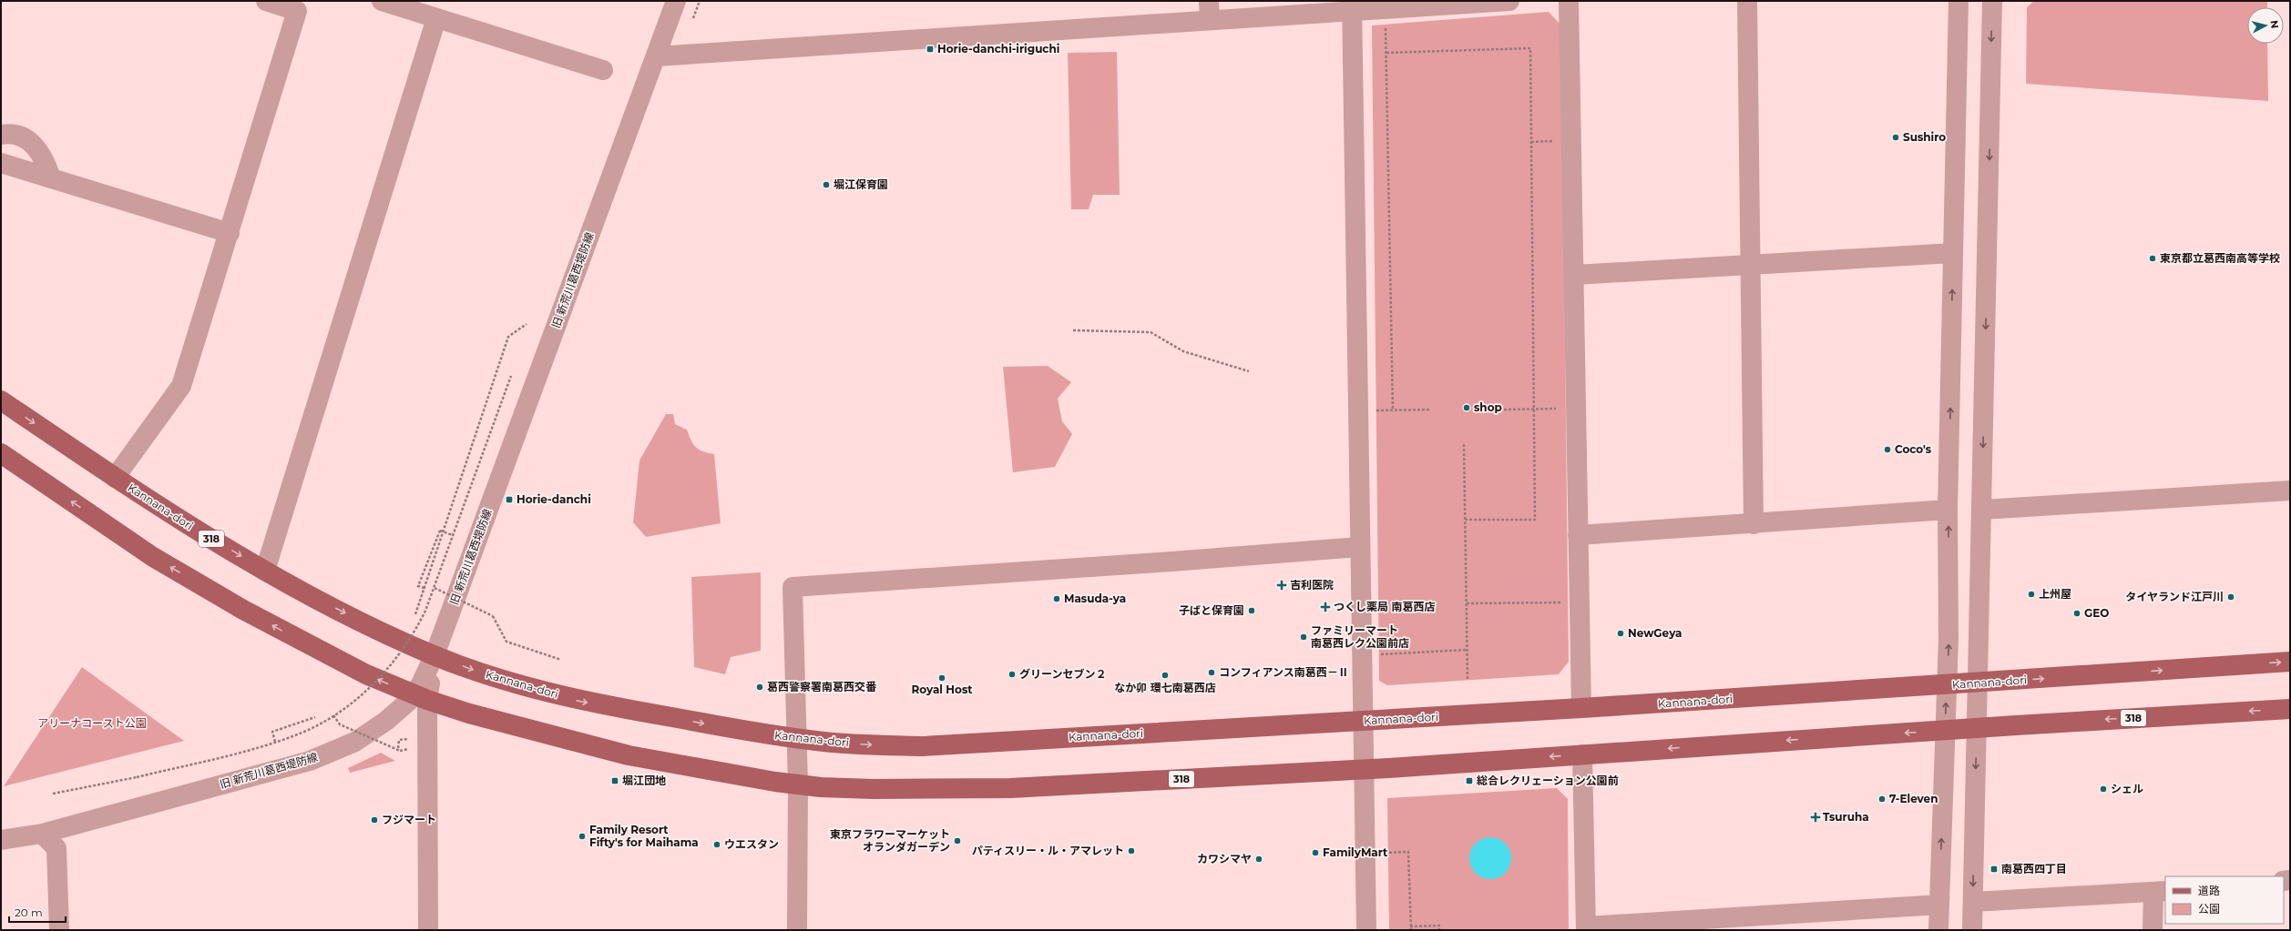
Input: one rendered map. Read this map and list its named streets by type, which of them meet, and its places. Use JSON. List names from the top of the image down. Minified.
{"streets":{"main road":["Kannana-dori","318"],"street":["旧 新荒川葛西堤防線"]},"crossings":[["旧 新荒川葛西堤防線","Kannana-dori"],["旧 新荒川葛西堤防線","318"]],"parks":["アリーナコースト公園"],"places":{"transit":["Horie-danchi-iriguchi","Horie-danchi","堀江団地","総合レクリェーション公園前","南葛西四丁目"],"other":["Sushiro","堀江保育園","東京都立葛西南高等学校","shop","Coco's","上州屋","タイヤランド江戸川","Masuda-ya","子ばと保育園","GEO","NewGeya","ファミリーマート 南葛西レク公園前店","コンフィアンス南葛西－Ⅱ","グリーンセブン２","なか卯 環七南葛西店","Royal Host","葛西警察署南葛西交番","シェル","7-Eleven","フジマート","Family Resort Fifty's for Maihama","東京フラワーマーケット オランダガーデン","ウエスタン","パティスリー・ル・アマレット","FamilyMart","カワシマヤ"],"health":["吉利医院","つくし薬局 南葛西店","Tsuruha"]},"legend":["道路","公園"],"scale_bar":"20 m","north":"right"}
